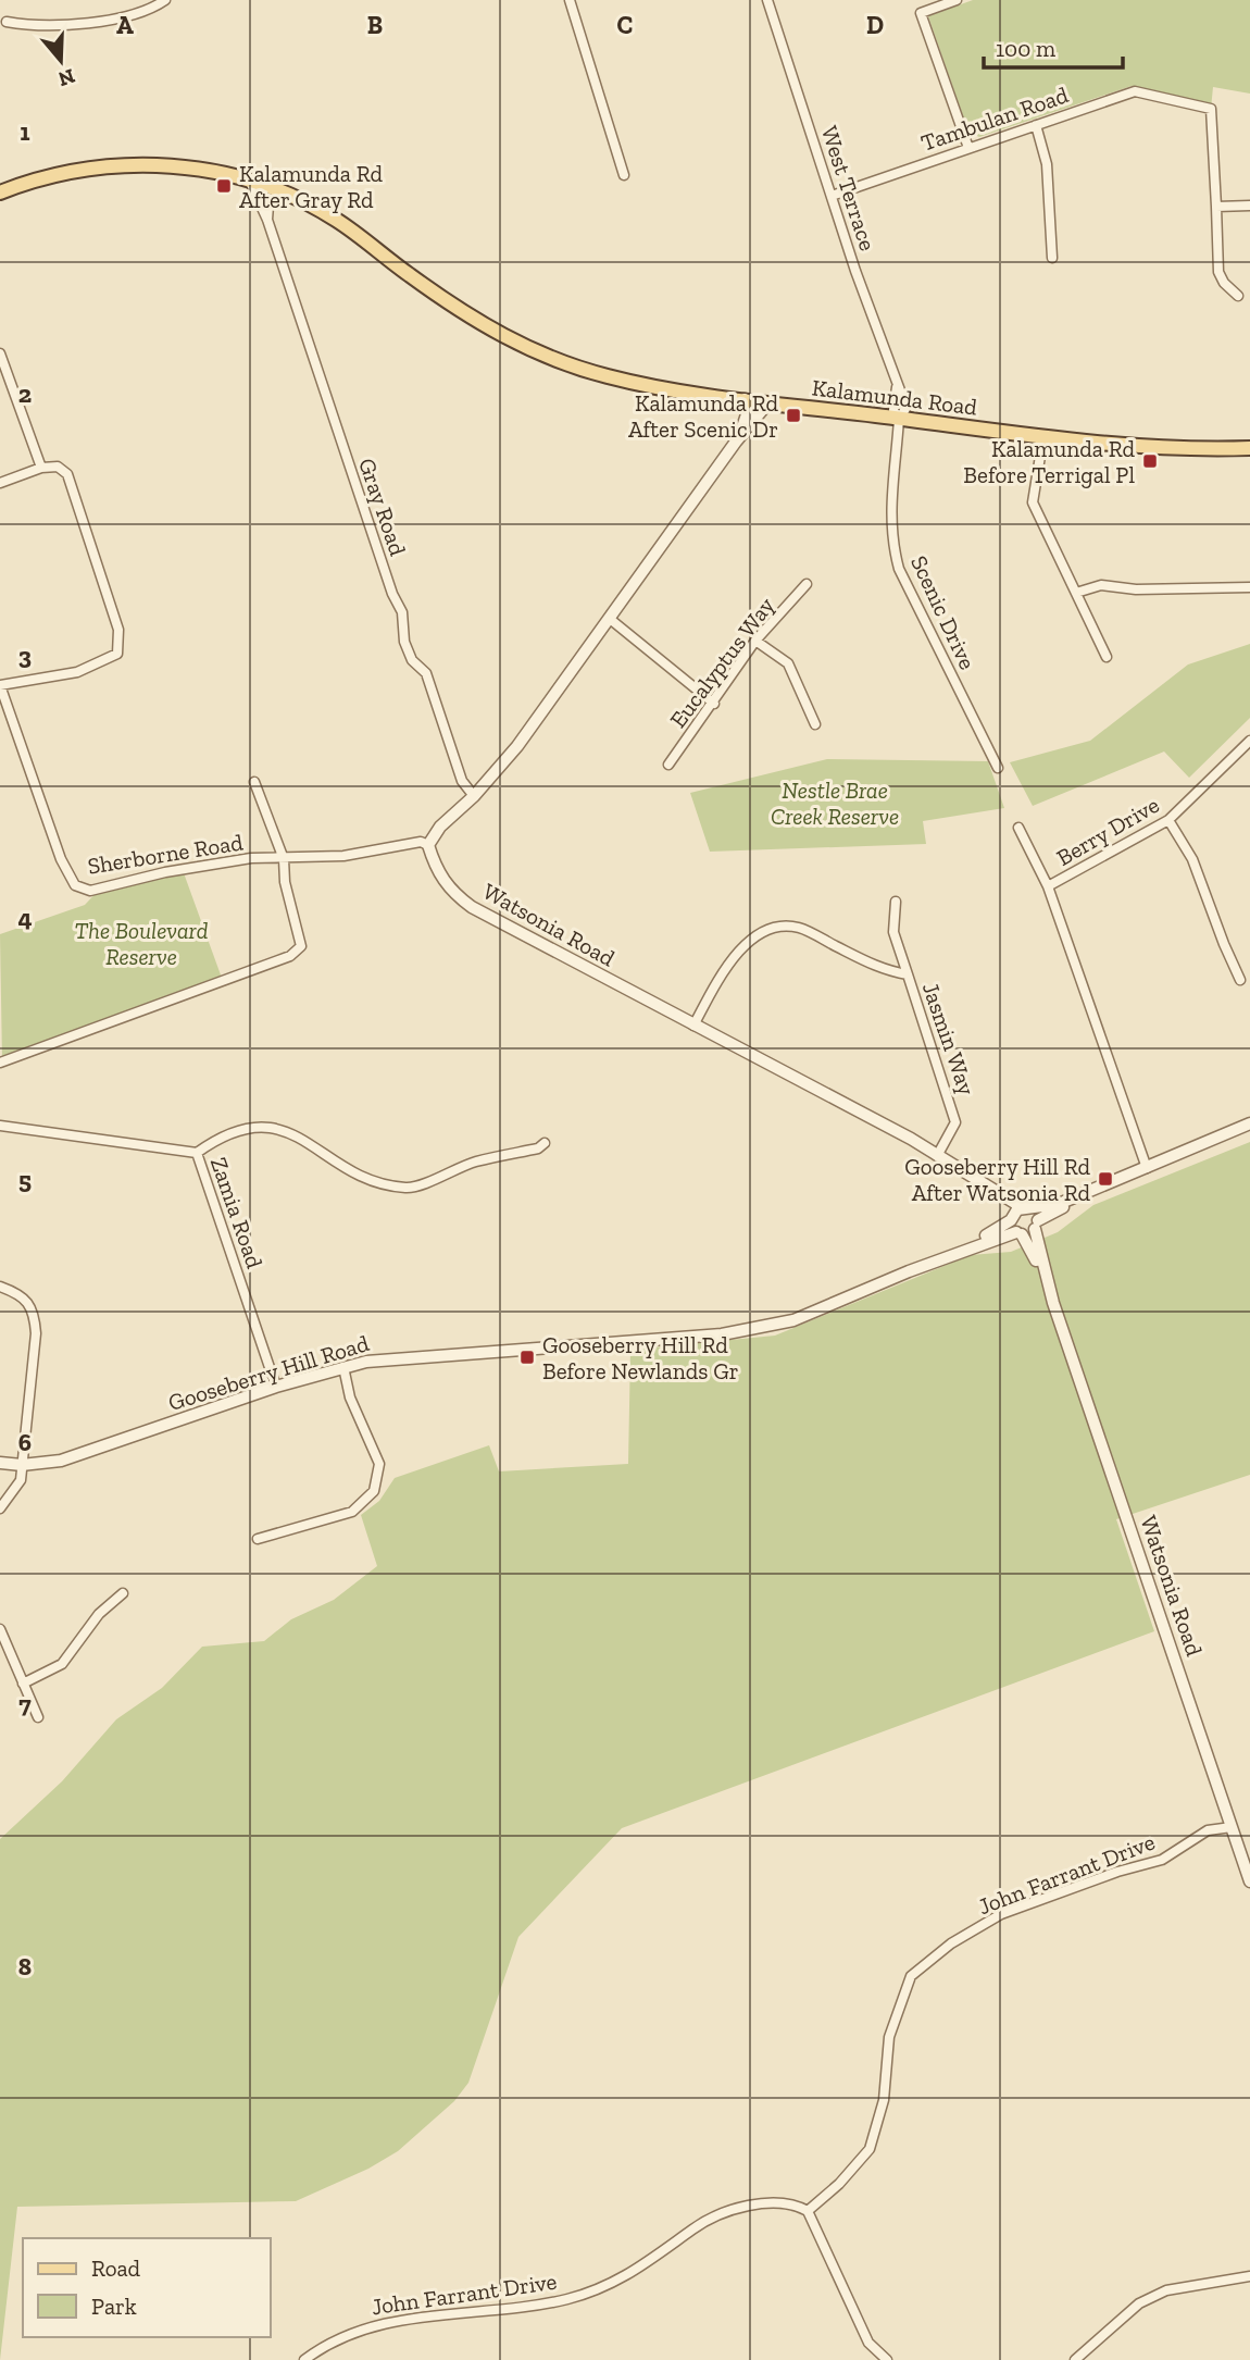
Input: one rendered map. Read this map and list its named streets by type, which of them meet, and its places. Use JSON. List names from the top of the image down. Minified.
{"streets":{"main road":["Kalamunda Road"],"street":["Tambulan Road","West Terrace","Gray Road","Scenic Drive","Eucalyptus Way","Berry Drive","Sherborne Road","Watsonia Road","Jasmin Way","Zamia Road","Gooseberry Hill Road","John Farrant Drive"]},"crossings":[["Tambulan Road","West Terrace"],["West Terrace","Kalamunda Road"],["West Terrace","Scenic Drive"],["Kalamunda Road","Gray Road"],["Kalamunda Road","Scenic Drive"],["Sherborne Road","Watsonia Road"],["Watsonia Road","Jasmin Way"],["Watsonia Road","Gooseberry Hill Road"],["Watsonia Road","John Farrant Drive"],["Zamia Road","Gooseberry Hill Road"]],"parks":["Nestle Brae Creek Reserve","The Boulevard Reserve"],"places":{"transit":["Kalamunda Rd After Gray Rd","Kalamunda Rd After Scenic Dr","Kalamunda Rd Before Terrigal Pl","Gooseberry Hill Rd After Watsonia Rd","Gooseberry Hill Rd Before Newlands Gr"]},"legend":["Road","Park"],"scale_bar":"100 m","north":"bottom","grid":{"columns":["A","B","C","D"],"rows":["1","2","3","4","5","6","7","8"]}}
